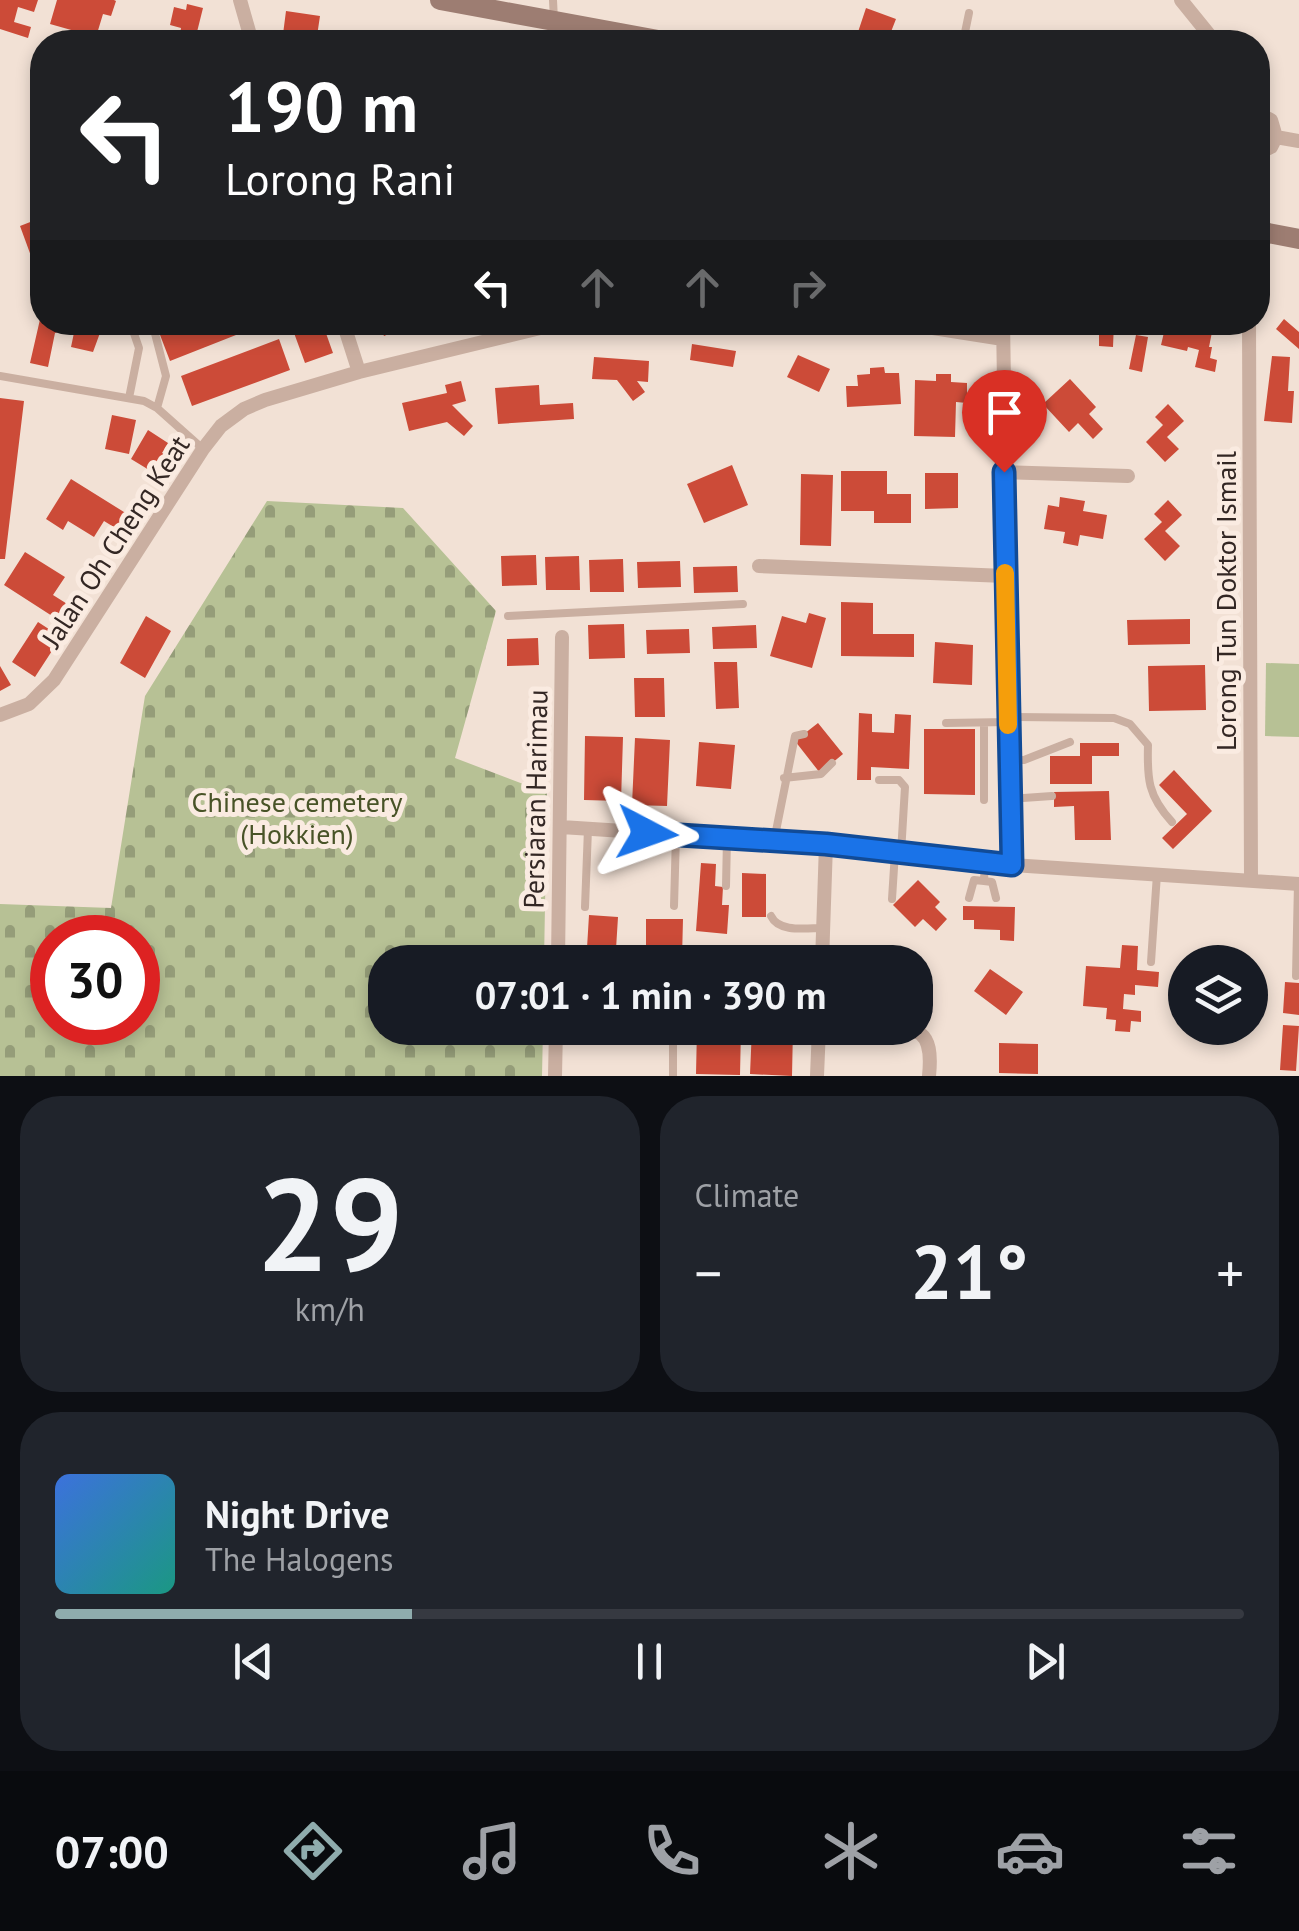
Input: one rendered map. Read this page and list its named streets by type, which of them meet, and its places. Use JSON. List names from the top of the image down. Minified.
{"streets":{"street":["Jalan Oh Cheng Keat","Lorong Tun Doktor Ismail","Persiaran Harimau"]},"parks":["Chinese cemetery (Hokkien)"],"page":{"turn":["190 m","Lorong Rani"],"limit":"30","trip":"07:01 · 1 min · 390 m","tile":[["29","km/h"],"Climate"],"heat":["−","21°","+"],"song":["Night Drive","The Halogens"],"tabs":"07:00"}}
